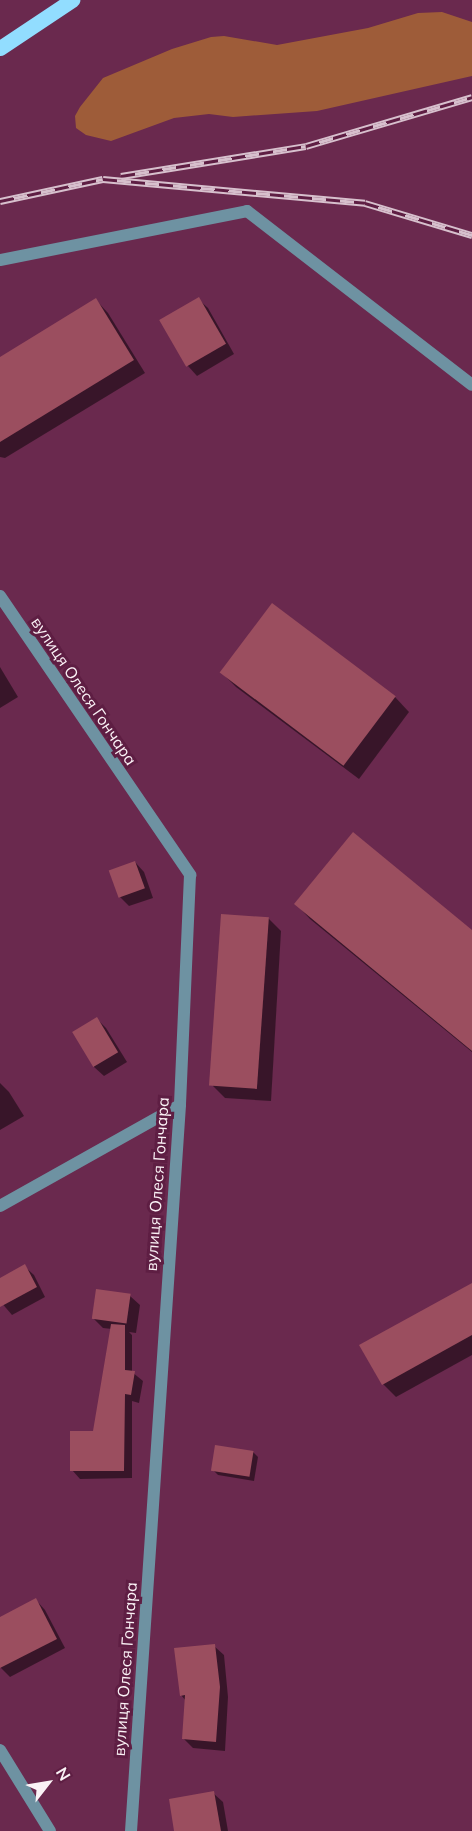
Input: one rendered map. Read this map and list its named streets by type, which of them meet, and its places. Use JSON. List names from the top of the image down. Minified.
{"streets":{"street":["вулиця Олеся Гончара"]},"north":"top right"}
